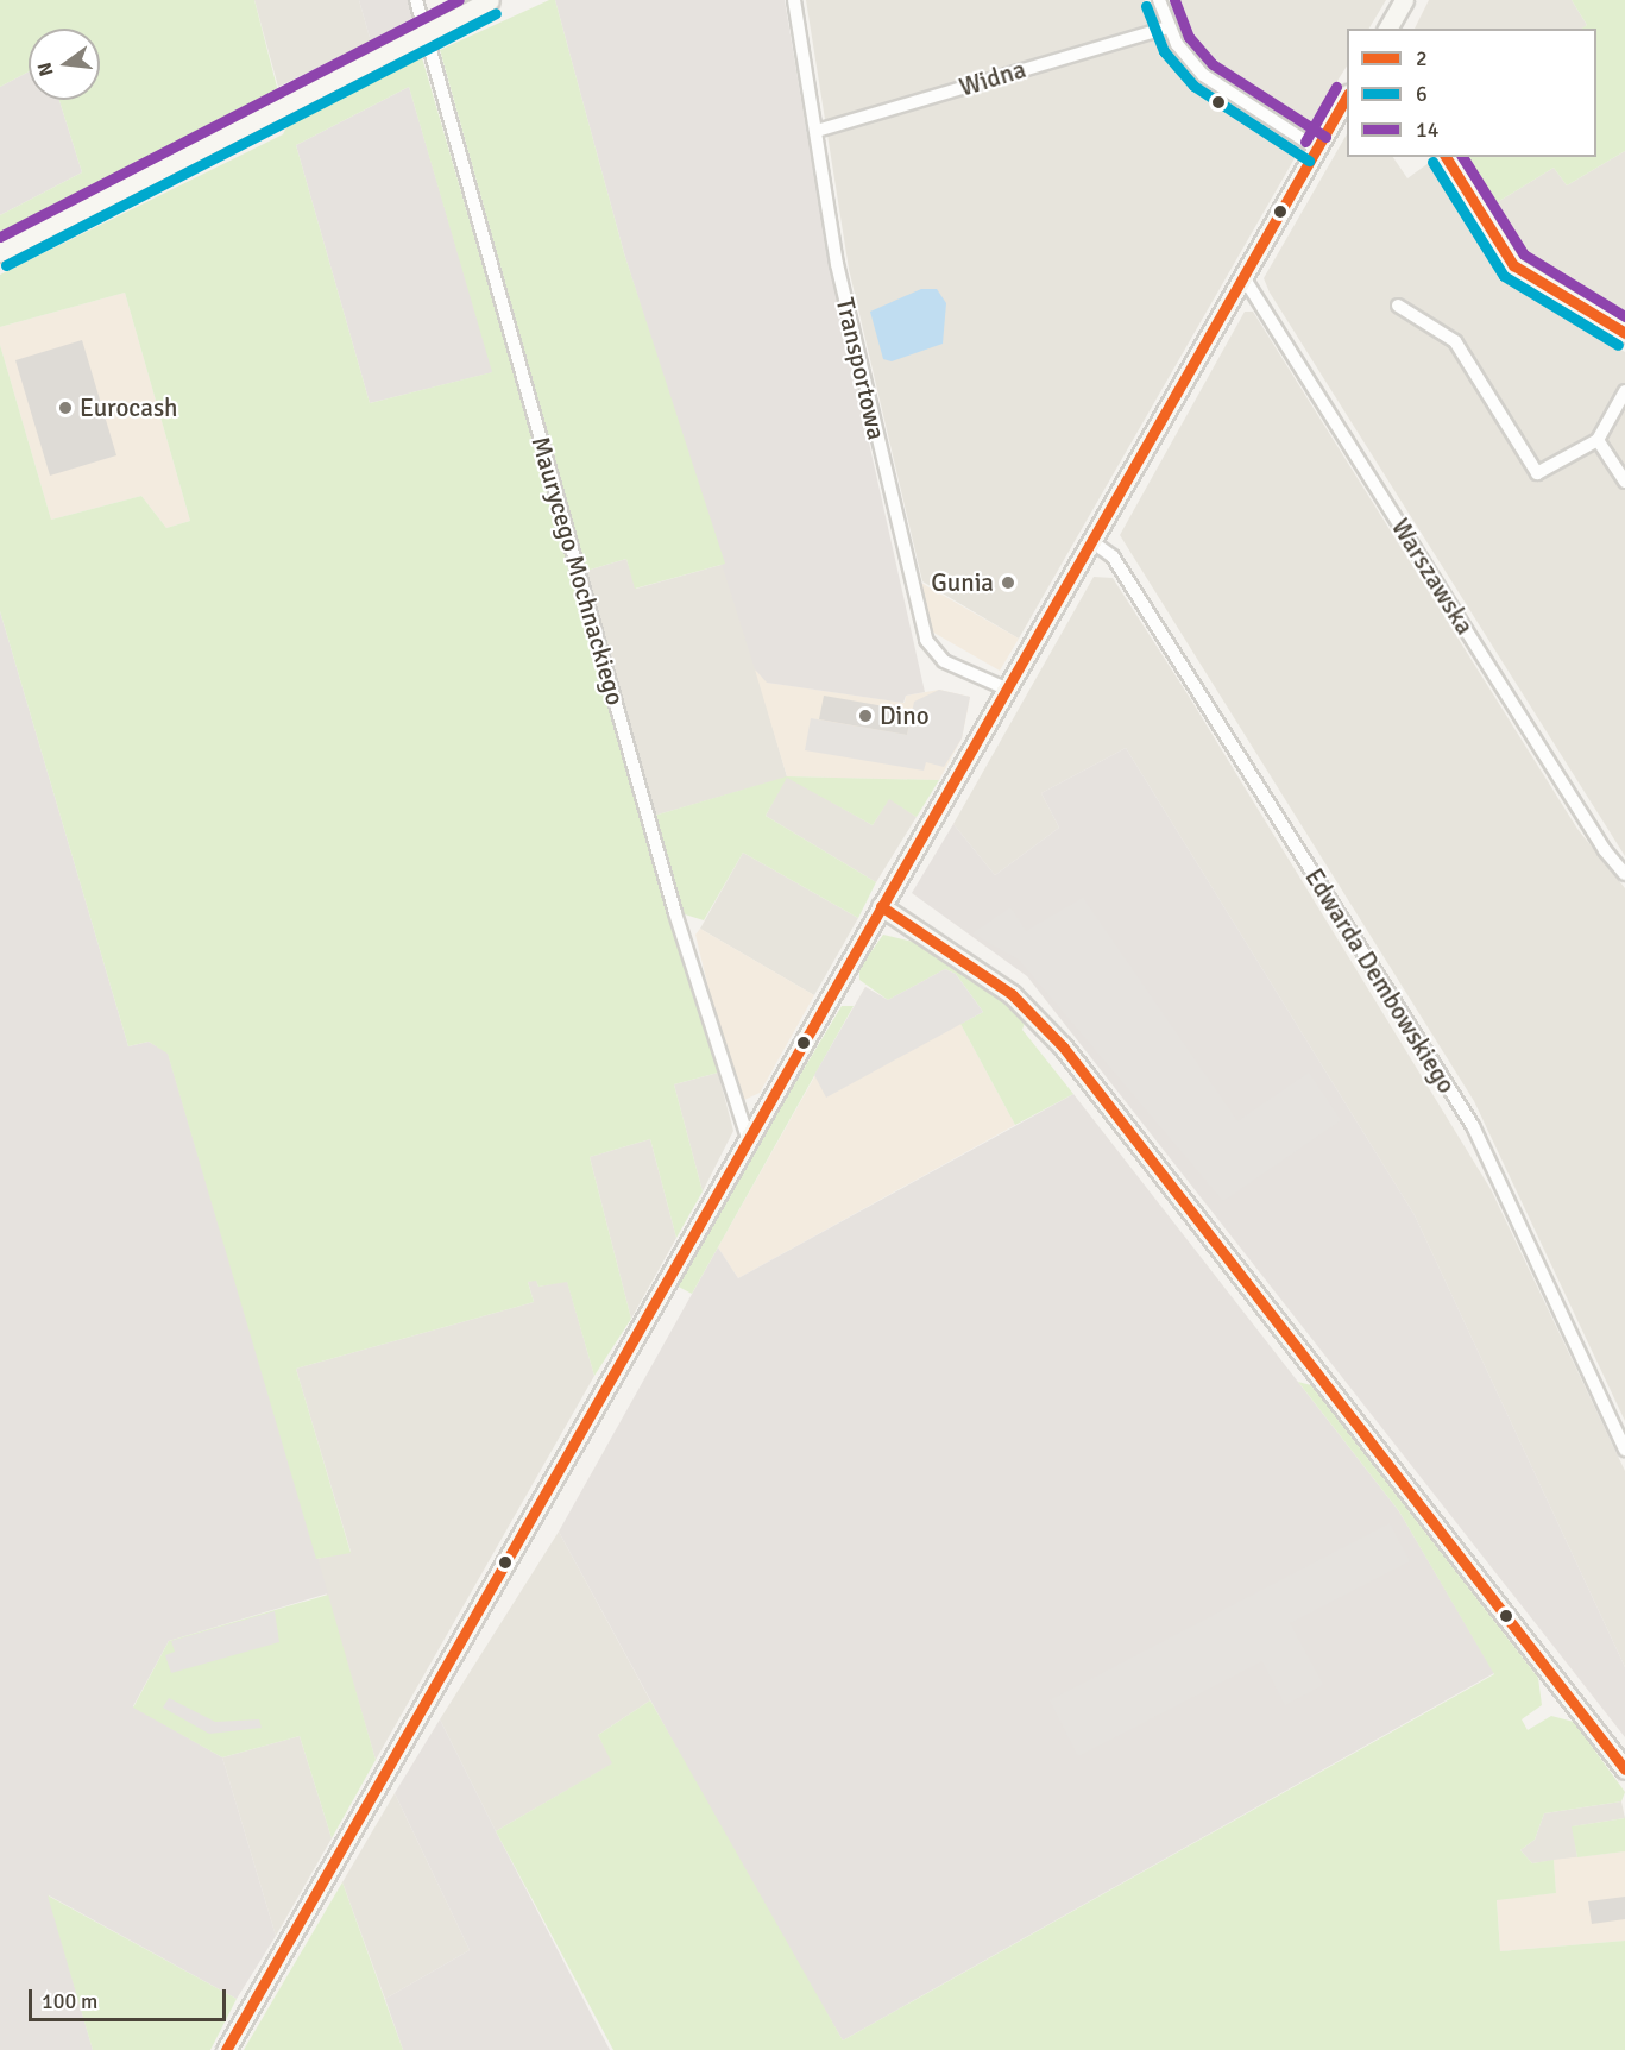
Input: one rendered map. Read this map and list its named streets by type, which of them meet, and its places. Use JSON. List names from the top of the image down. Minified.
{"streets":{"street":["Widna","Transportowa","Maurycego Mochnackiego","Warszawska","Edwarda Dembowskiego"]},"crossings":[["Widna","Transportowa"]],"places":["Eurocash","Gunia","Dino"],"lines":["transit line 14","transit line 6","transit line 2"],"legend":["2","6","14"],"scale_bar":"100 m","north":"left"}
